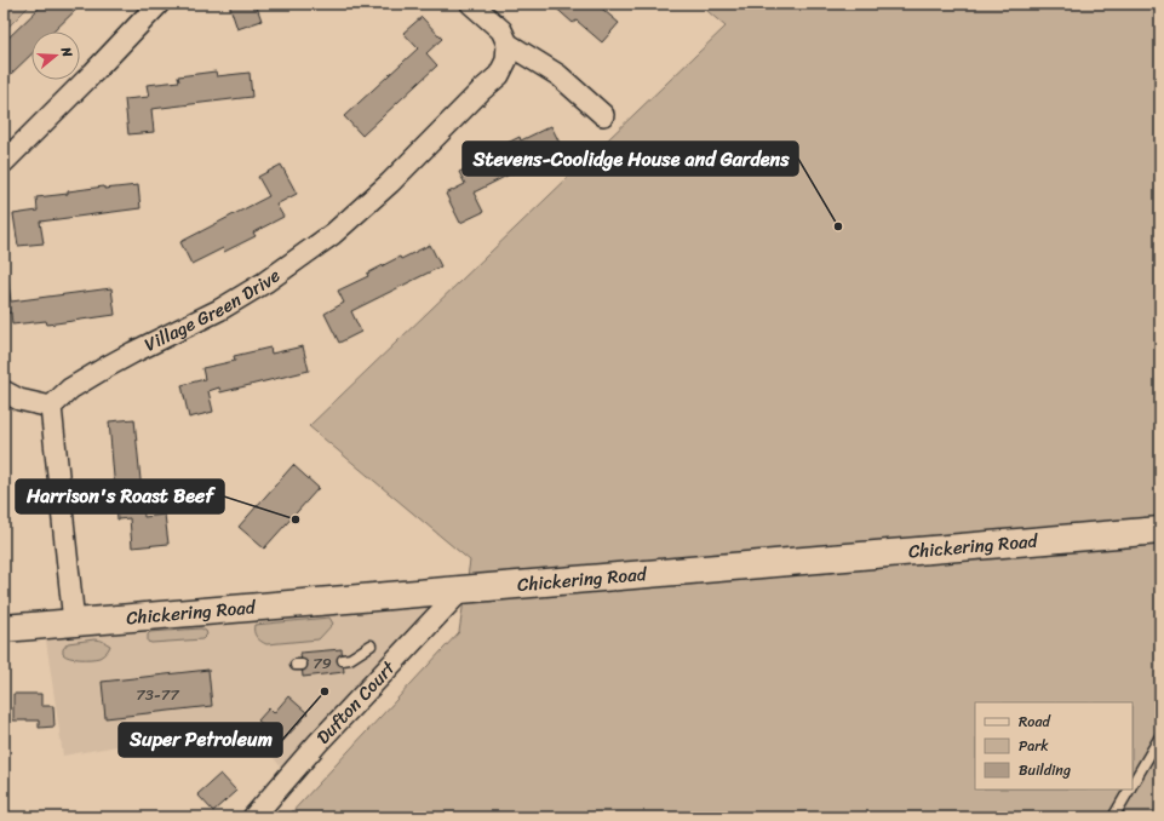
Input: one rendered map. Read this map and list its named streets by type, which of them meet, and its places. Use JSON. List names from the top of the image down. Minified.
{"streets":{"main road":["Chickering Road"],"street":["Village Green Drive","Dufton Court"]},"crossings":[["Chickering Road","Dufton Court"]],"places":["Stevens-Coolidge House and Gardens","Harrison's Roast Beef","Super Petroleum"],"house_numbers":["79","73-77"],"legend":["Road","Park","Building"],"north":"right"}
